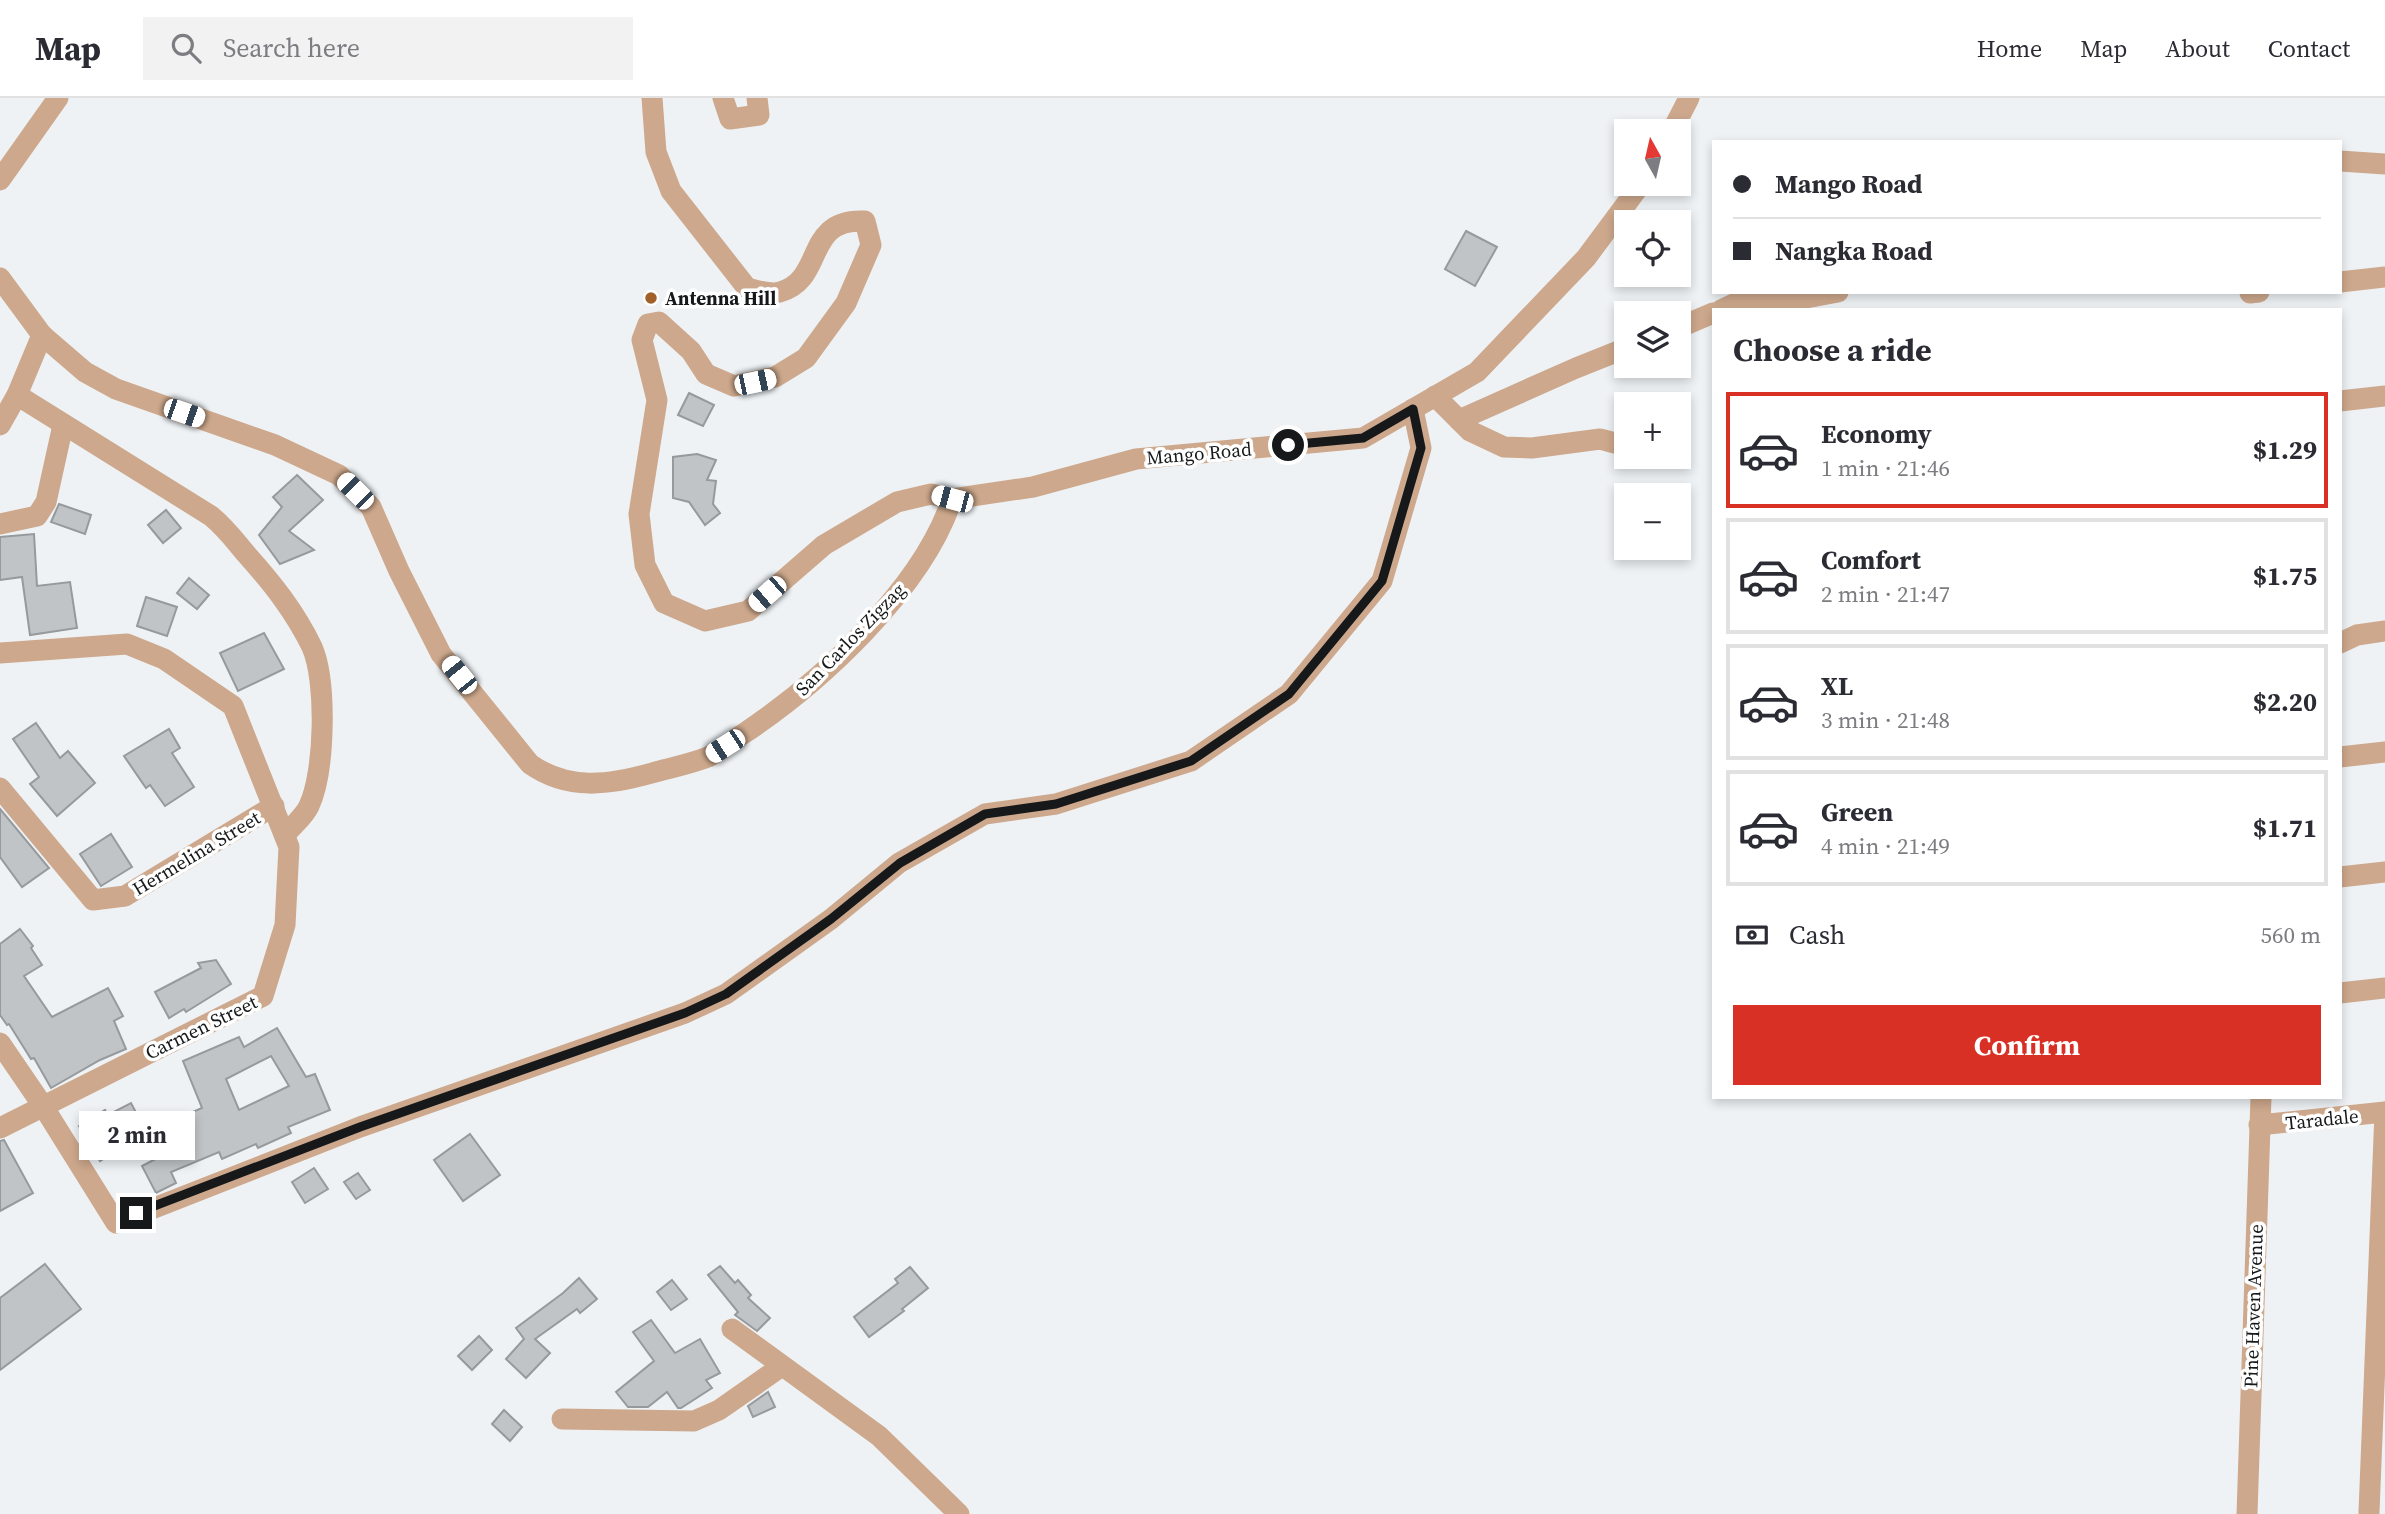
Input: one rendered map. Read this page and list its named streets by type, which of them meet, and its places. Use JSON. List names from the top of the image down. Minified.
{"streets":{"street":["Mango Road","San Carlos Zigzag","Hermelina Street","Carmen Street","Taradale","Pine Haven Avenue"]},"crossings":[["Mango Road","San Carlos Zigzag"],["Hermelina Street","Carmen Street"],["Taradale","Pine Haven Avenue"]],"places":["Antenna Hill"],"north":"top","page":{"header":"Map","search":"Search here","nav":["Home","Map","About","Contact"],"map_buttons":["+","−"],"banner":["Mango Road","Nangka Road"],"heading":"Choose a ride","list":[{"name":"Economy","note":"1 min · 21:46","value":"$1.29"},{"name":"Comfort","note":"2 min · 21:47","value":"$1.75"},{"name":"XL","note":"3 min · 21:48","value":"$2.20"},{"name":"Green","note":"4 min · 21:49","value":"$1.71"}],"pay":["Cash","560 m"],"buttons":"Confirm","bubble":"2 min"}}
